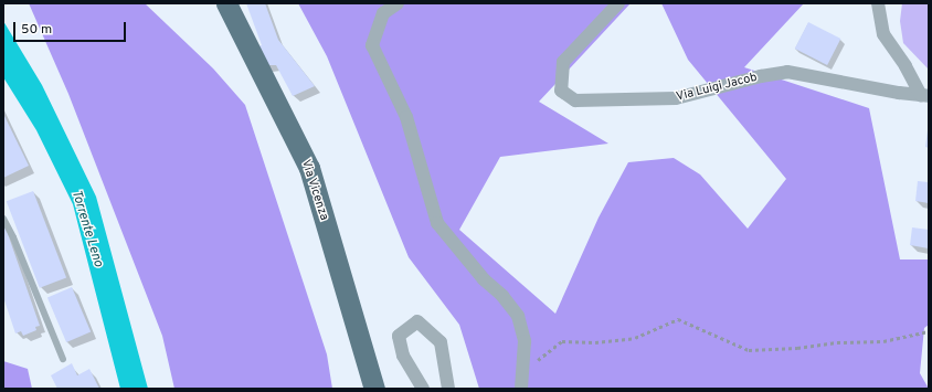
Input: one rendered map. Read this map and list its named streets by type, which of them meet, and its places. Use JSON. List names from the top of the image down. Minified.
{"streets":{"main road":["Via Vicenza"],"street":["Via Luigi Jacob"]},"water":["Torrente Leno"],"scale_bar":"50 m"}
